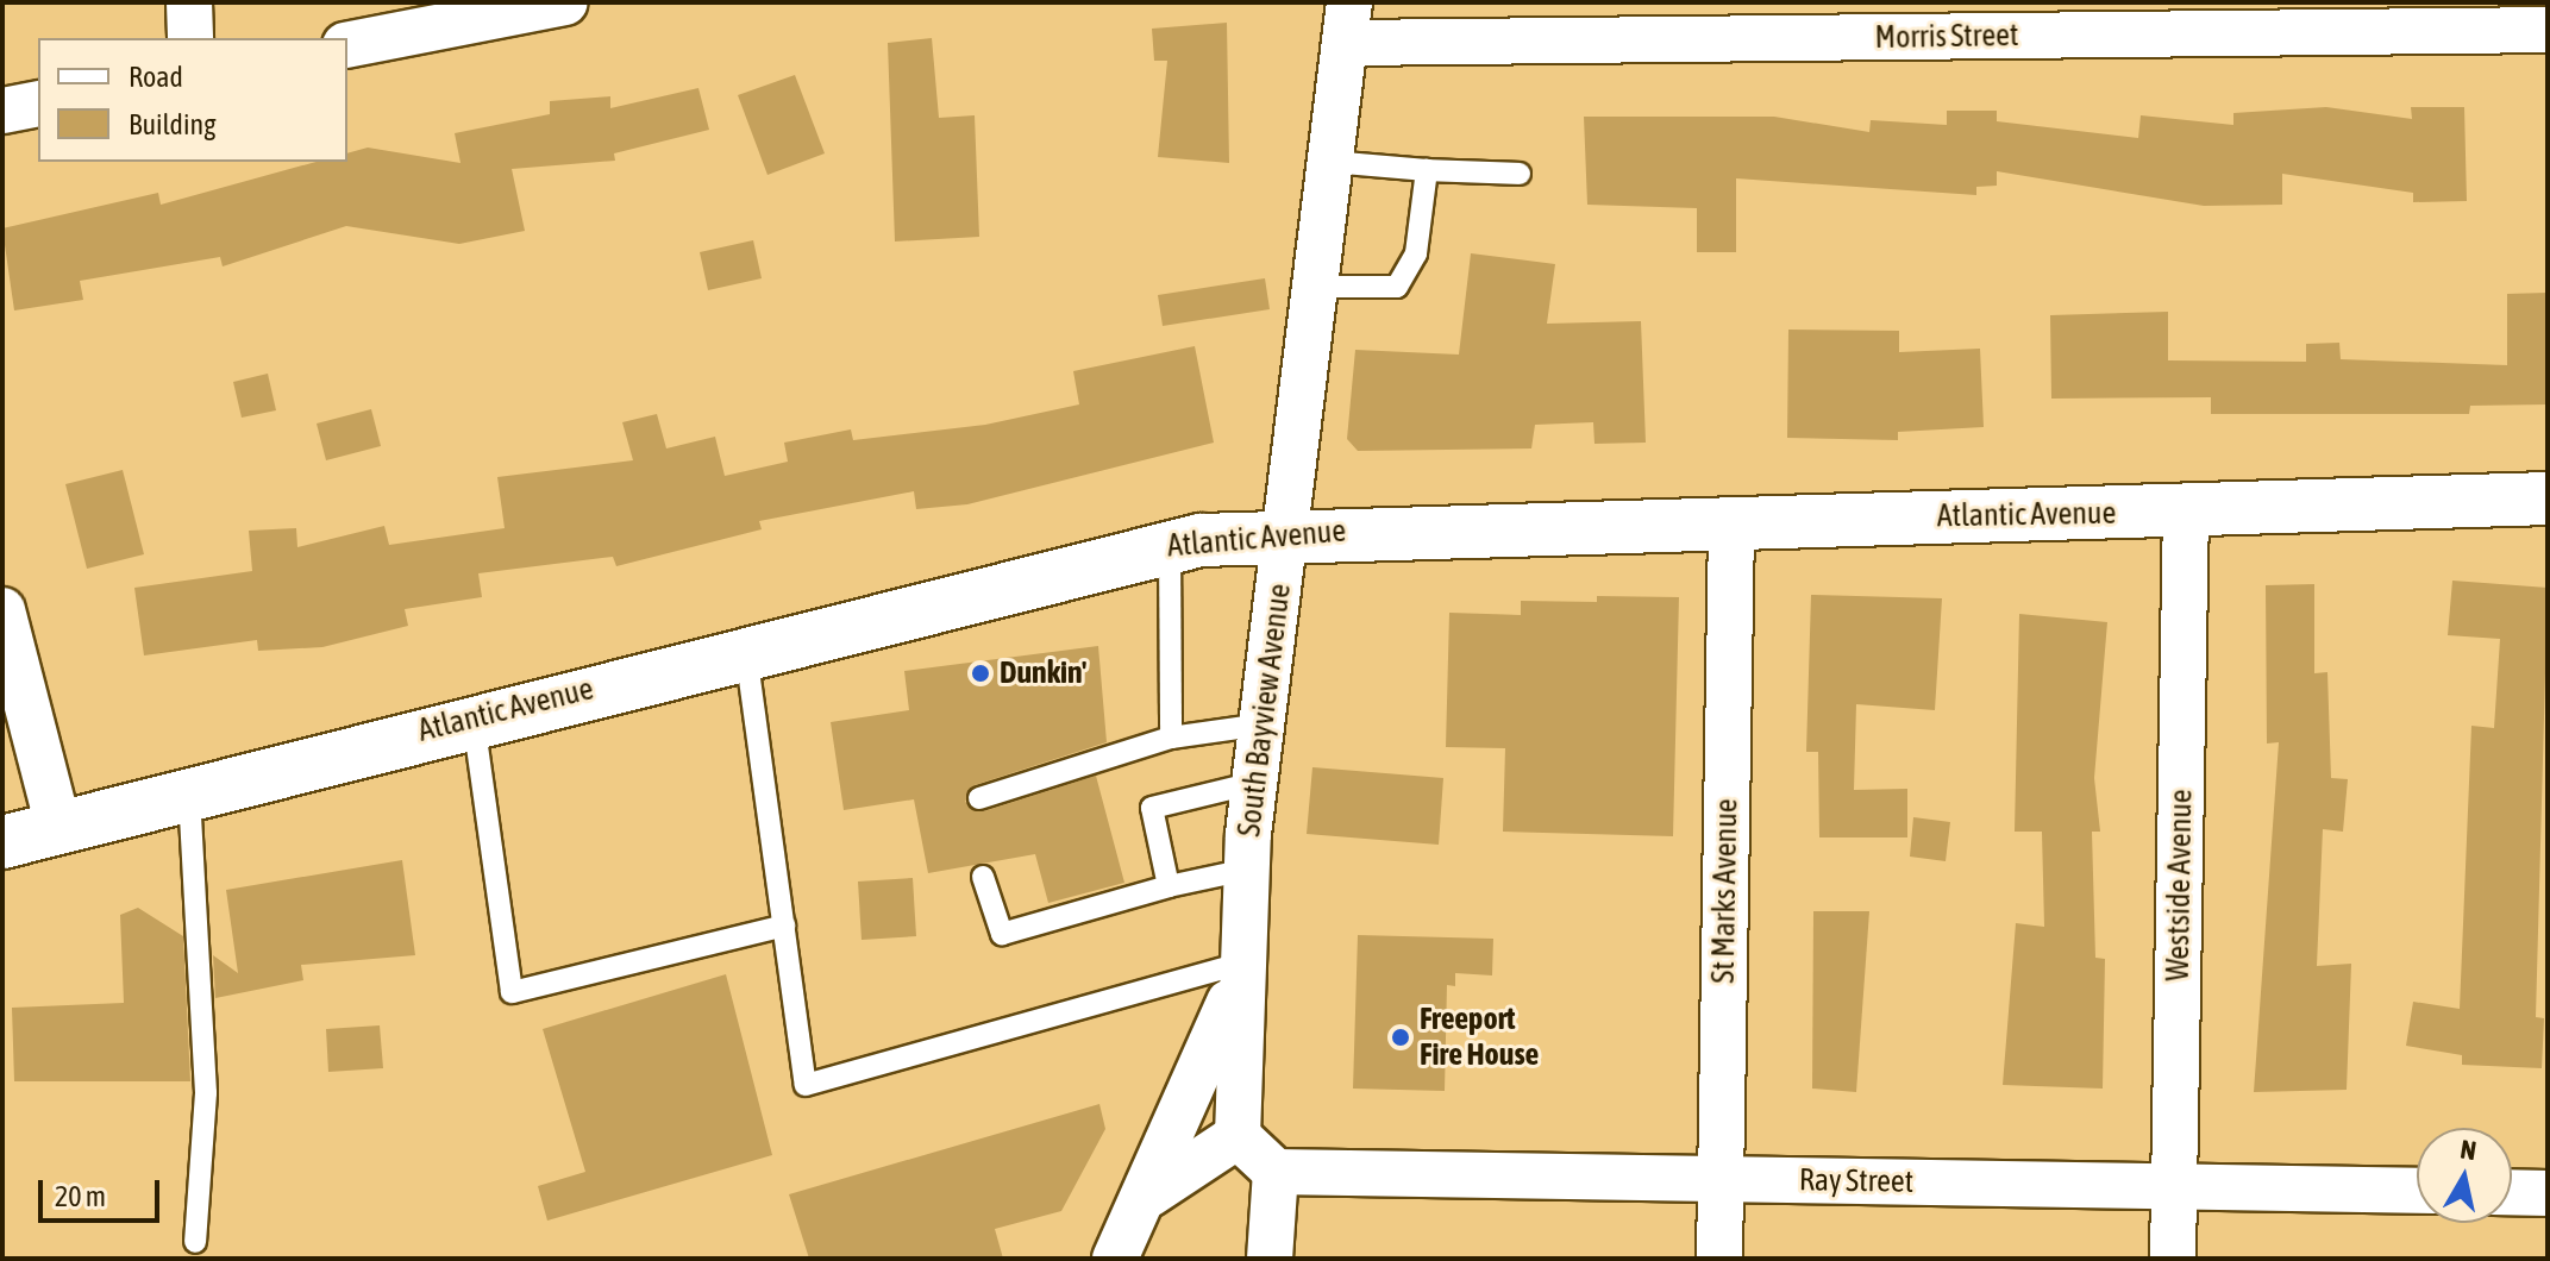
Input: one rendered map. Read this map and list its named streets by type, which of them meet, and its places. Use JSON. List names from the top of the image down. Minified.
{"streets":{"main road":["Atlantic Avenue"],"street":["Morris Street","South Bayview Avenue","Westside Avenue","St Marks Avenue","Ray Street"]},"crossings":[["Morris Street","South Bayview Avenue"],["Atlantic Avenue","South Bayview Avenue"],["Atlantic Avenue","Westside Avenue"],["Atlantic Avenue","St Marks Avenue"],["Westside Avenue","Ray Street"],["St Marks Avenue","Ray Street"]],"places":["Dunkin'","Freeport Fire House"],"legend":["Road","Building"],"scale_bar":"20 m","north":"top"}
